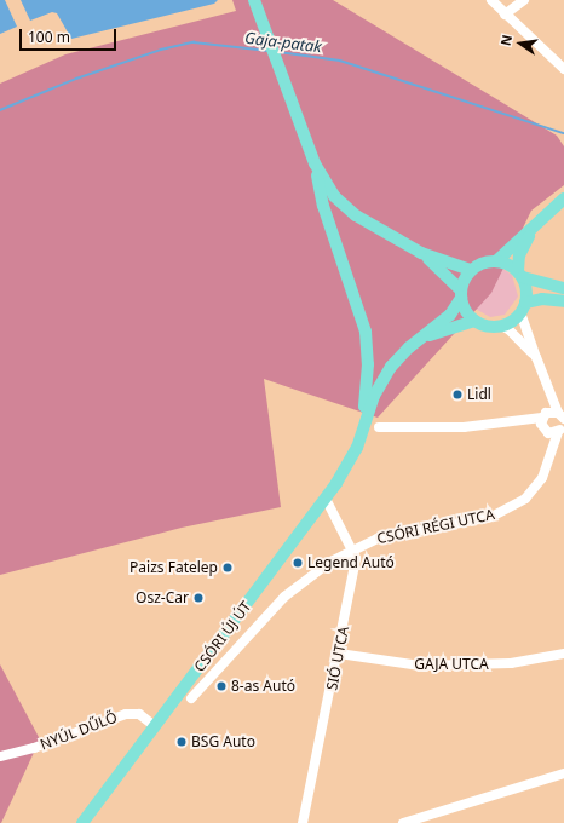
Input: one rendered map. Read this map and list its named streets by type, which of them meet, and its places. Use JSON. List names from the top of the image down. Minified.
{"streets":{"main road":["CSÓRI ÚJ ÚT"],"street":["CSÓRI RÉGI UTCA","SIÓ UTCA","GAJA UTCA","NYÚL DŰLŐ"]},"crossings":[["CSÓRI RÉGI UTCA","SIÓ UTCA"],["CSÓRI ÚJ ÚT","SIÓ UTCA"],["CSÓRI ÚJ ÚT","NYÚL DŰLŐ"],["SIÓ UTCA","GAJA UTCA"]],"water":["Gaja-patak"],"places":["Lidl","Legend Autó","Paizs Fatelep","Osz-Car","8-as Autó","BSG Auto"],"scale_bar":"100 m","north":"left"}
